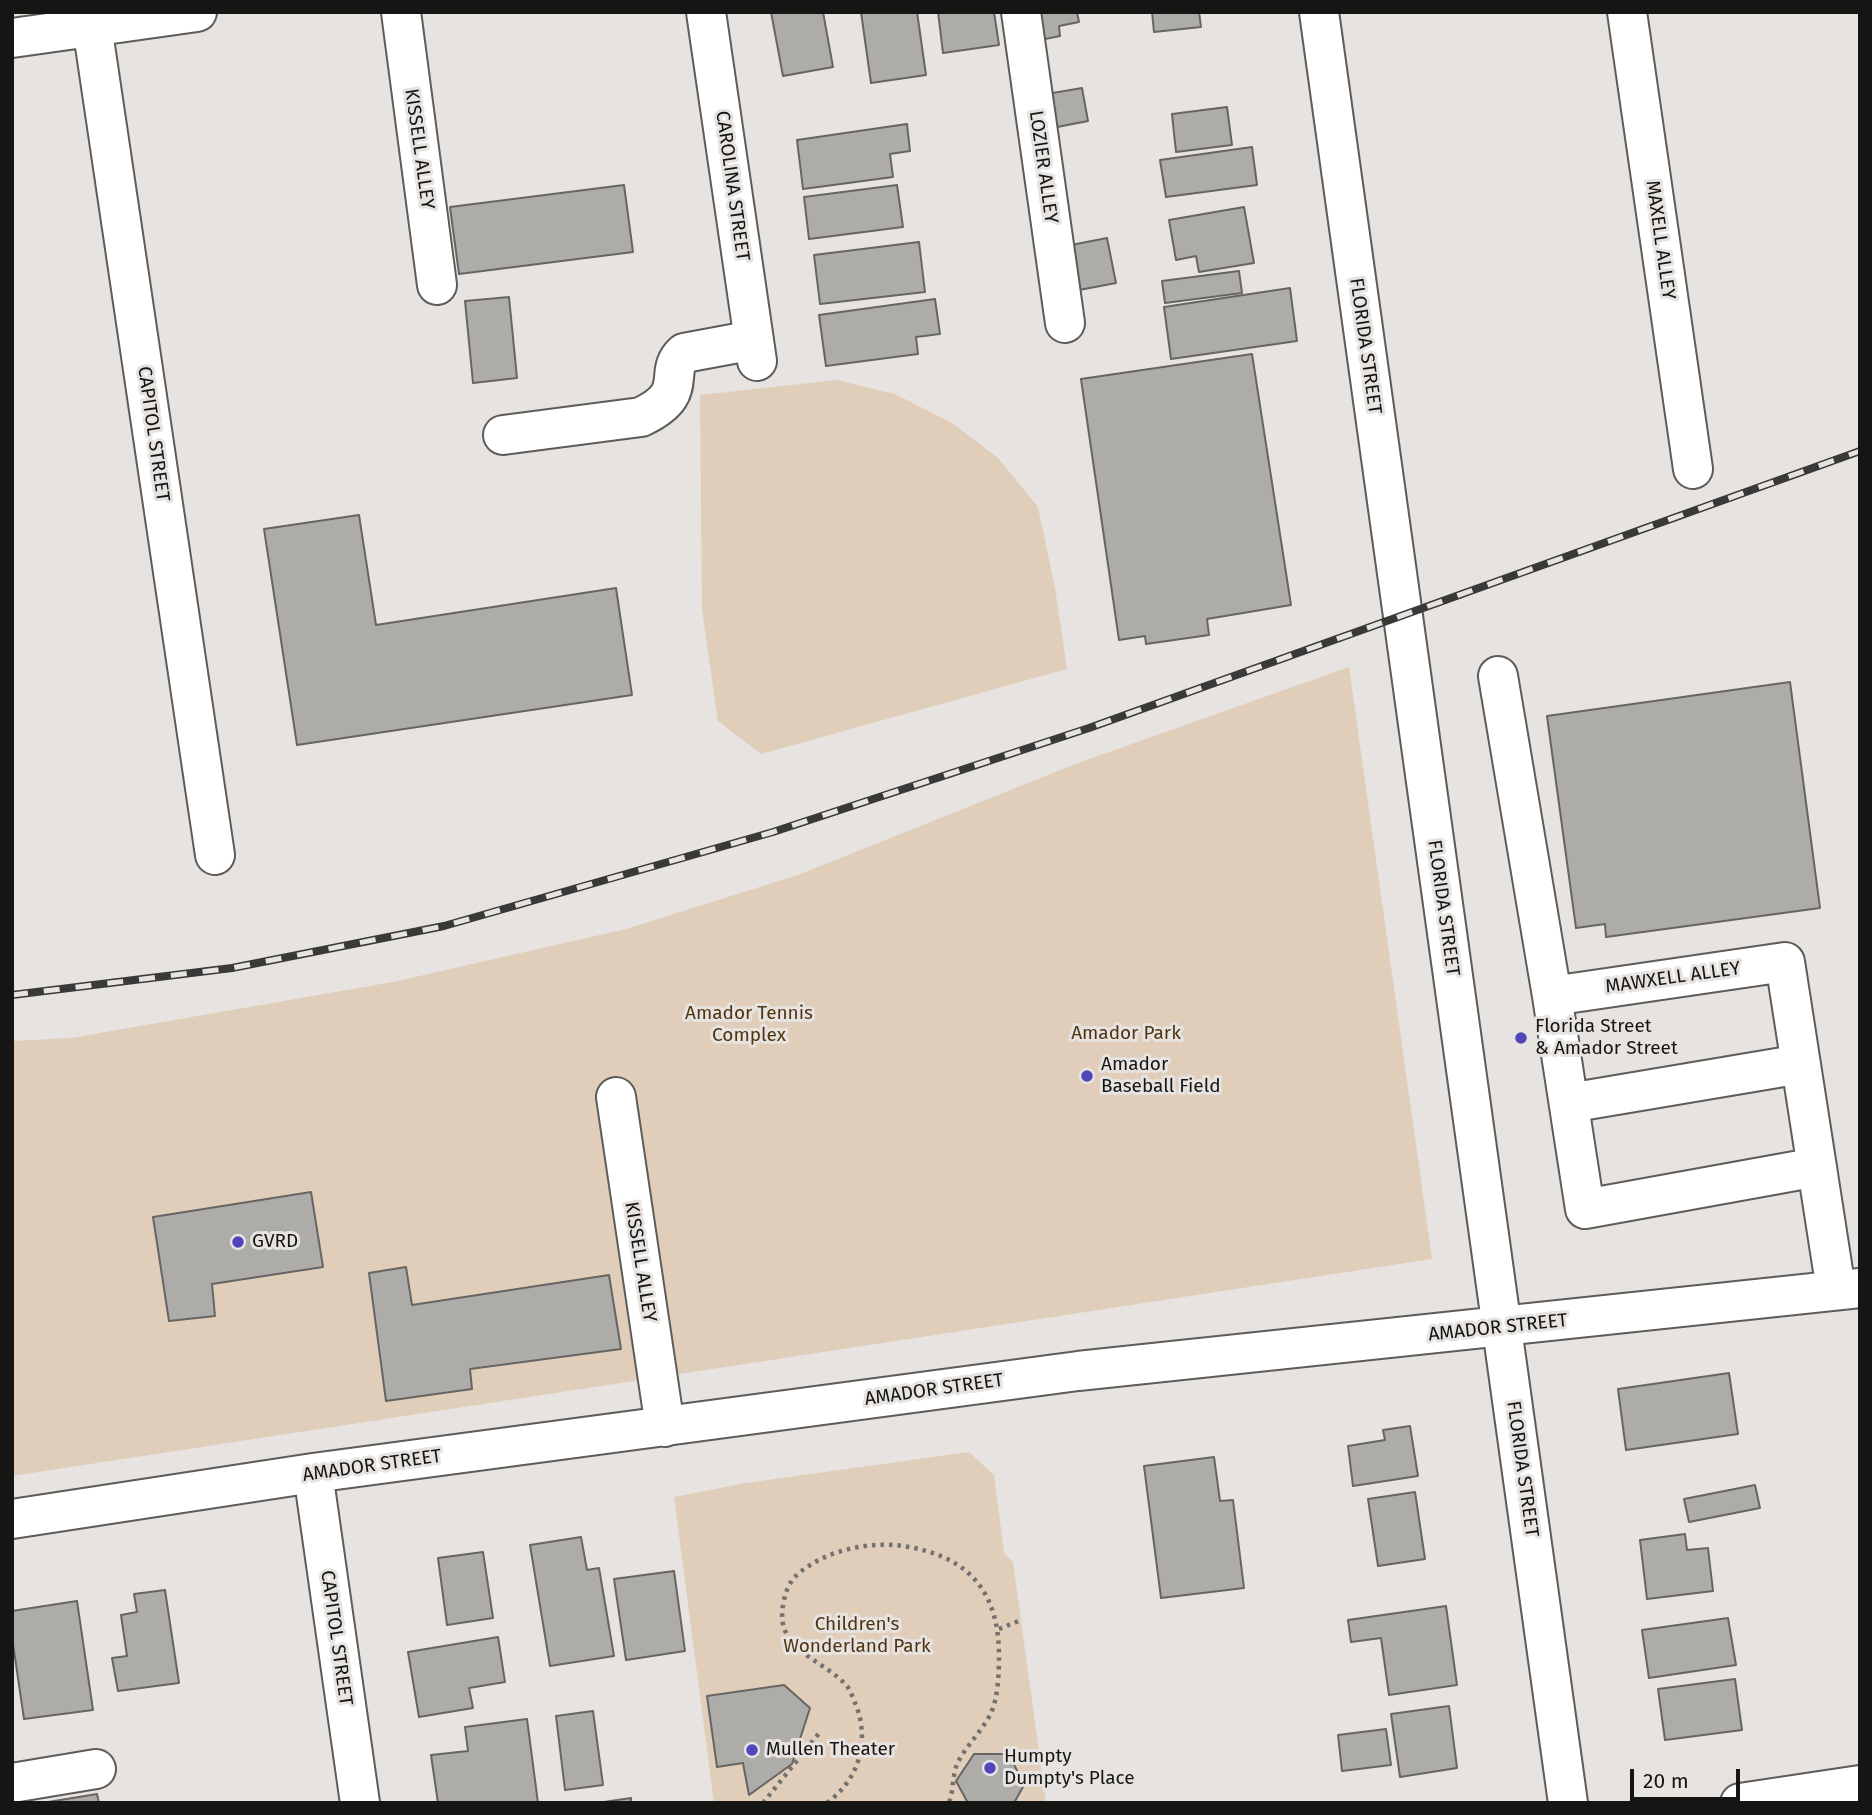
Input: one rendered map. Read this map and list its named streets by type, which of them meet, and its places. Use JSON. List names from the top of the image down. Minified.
{"streets":{"street":["KISSELL ALLEY","LOZIER ALLEY","CAROLINA STREET","MAXELL ALLEY","FLORIDA STREET","CAPITOL STREET","MAWXELL ALLEY","AMADOR STREET"]},"crossings":[["KISSELL ALLEY","AMADOR STREET"],["FLORIDA STREET","AMADOR STREET"],["CAPITOL STREET","AMADOR STREET"],["MAWXELL ALLEY","AMADOR STREET"]],"parks":["Amador Tennis Complex","Amador Park","Children's Wonderland Park"],"places":["Florida Street & Amador Street","Amador Baseball Field","GVRD","Mullen Theater","Humpty Dumpty's Place"],"scale_bar":"20 m"}
